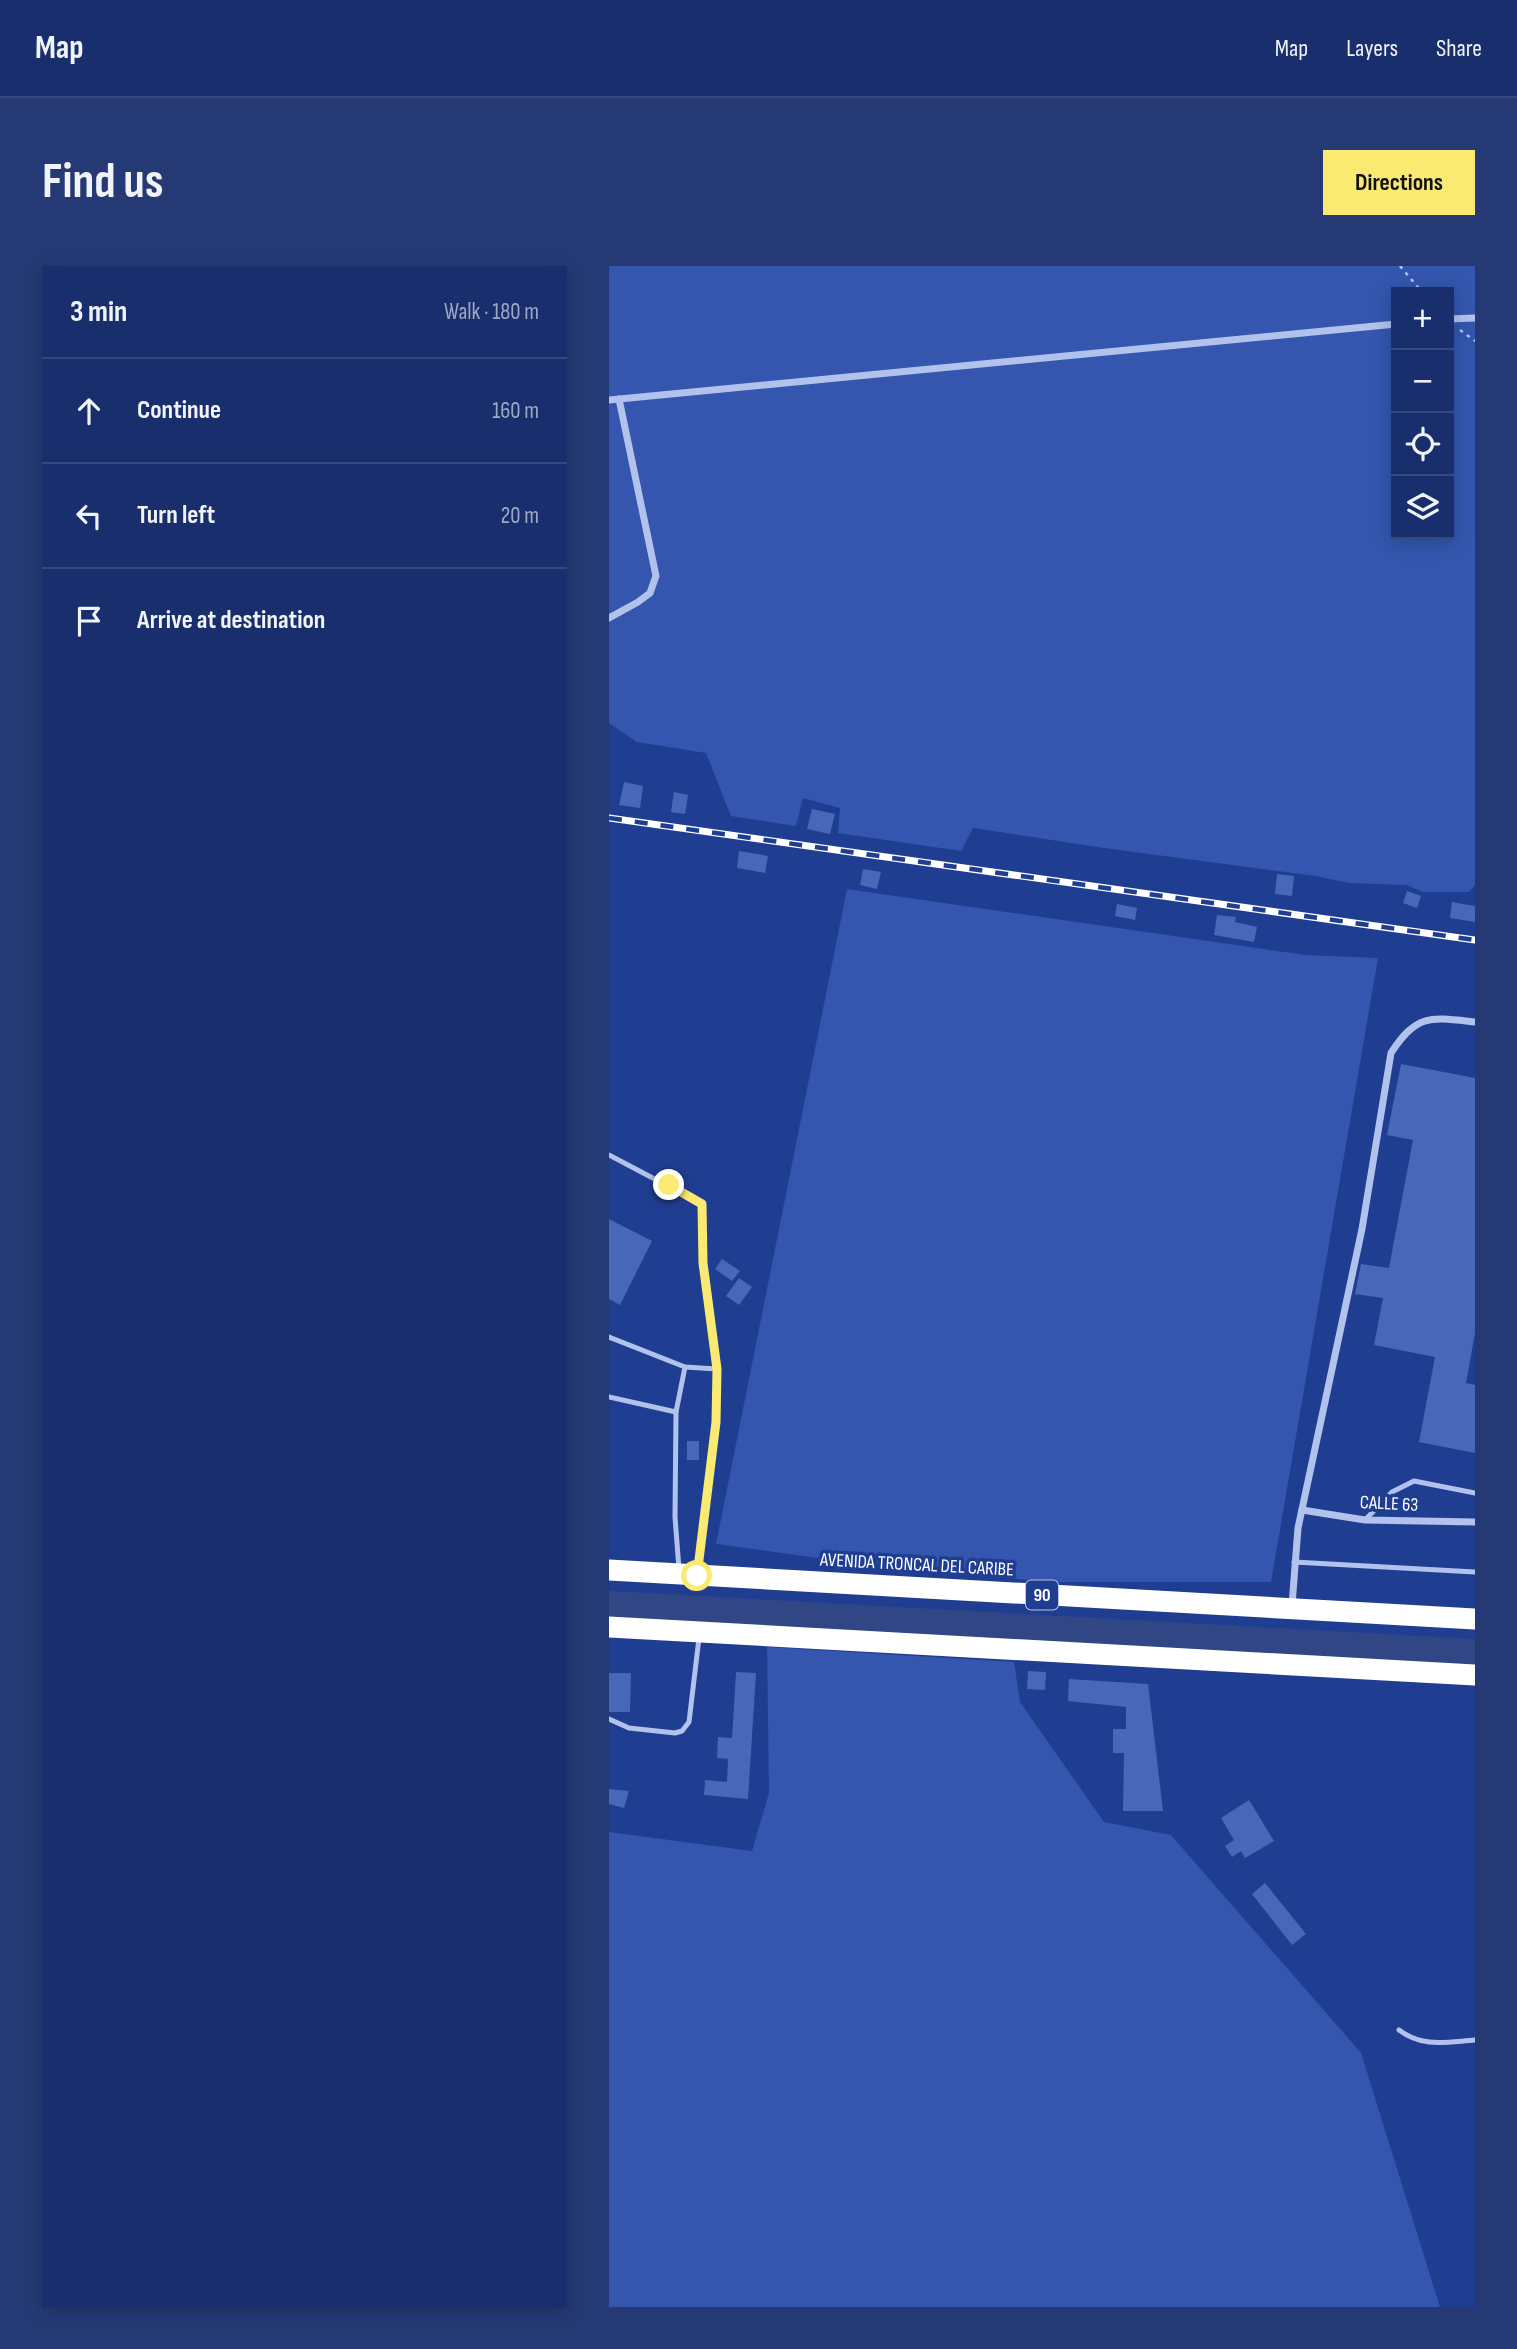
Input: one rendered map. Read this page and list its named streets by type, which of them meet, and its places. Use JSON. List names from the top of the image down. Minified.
{"streets":{"highway":["AVENIDA TRONCAL DEL CARIBE","90"],"street":["CALLE 63"]},"page":{"header":"Map","nav":["Map","Layers","Share"],"buttons":"Directions","title":"Find us","heading":["3 min","Walk · 180 m"],"map_buttons":["+","−"],"list":[["Continue","160 m"],["Turn left","20 m"],"Arrive at destination"]}}
